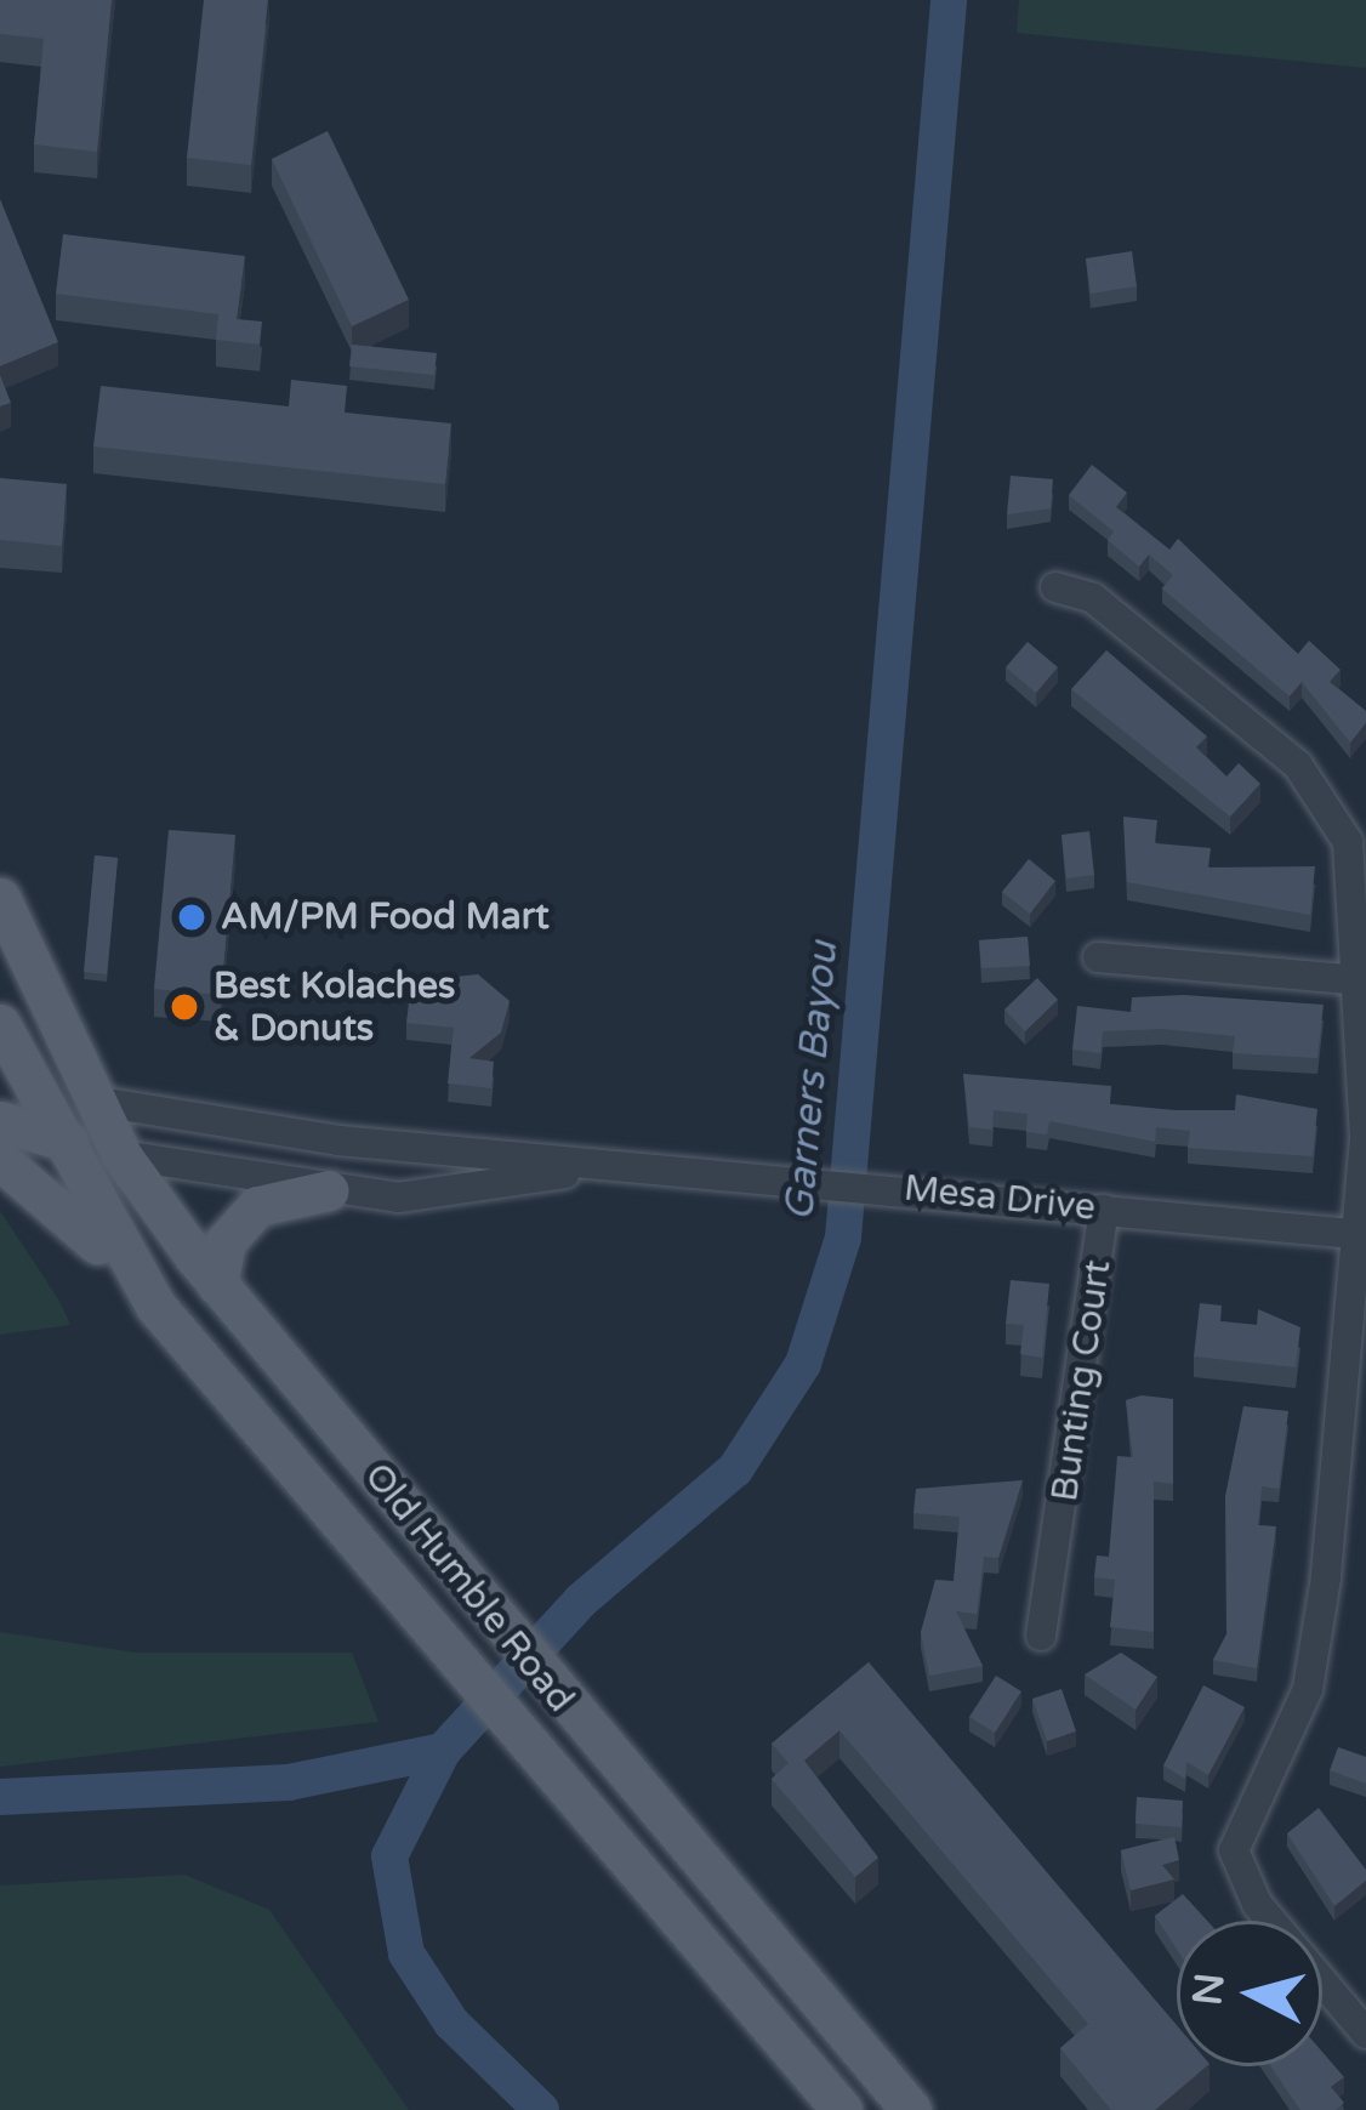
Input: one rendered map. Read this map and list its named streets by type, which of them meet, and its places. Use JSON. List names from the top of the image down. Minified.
{"streets":{"main road":["Mesa Drive","Old Humble Road"],"street":["Bunting Court"]},"crossings":[["Mesa Drive","Bunting Court"],["Mesa Drive","Old Humble Road"]],"water":["Garners Bayou"],"places":["AM/PM Food Mart","Best Kolaches & Donuts"],"north":"left"}
